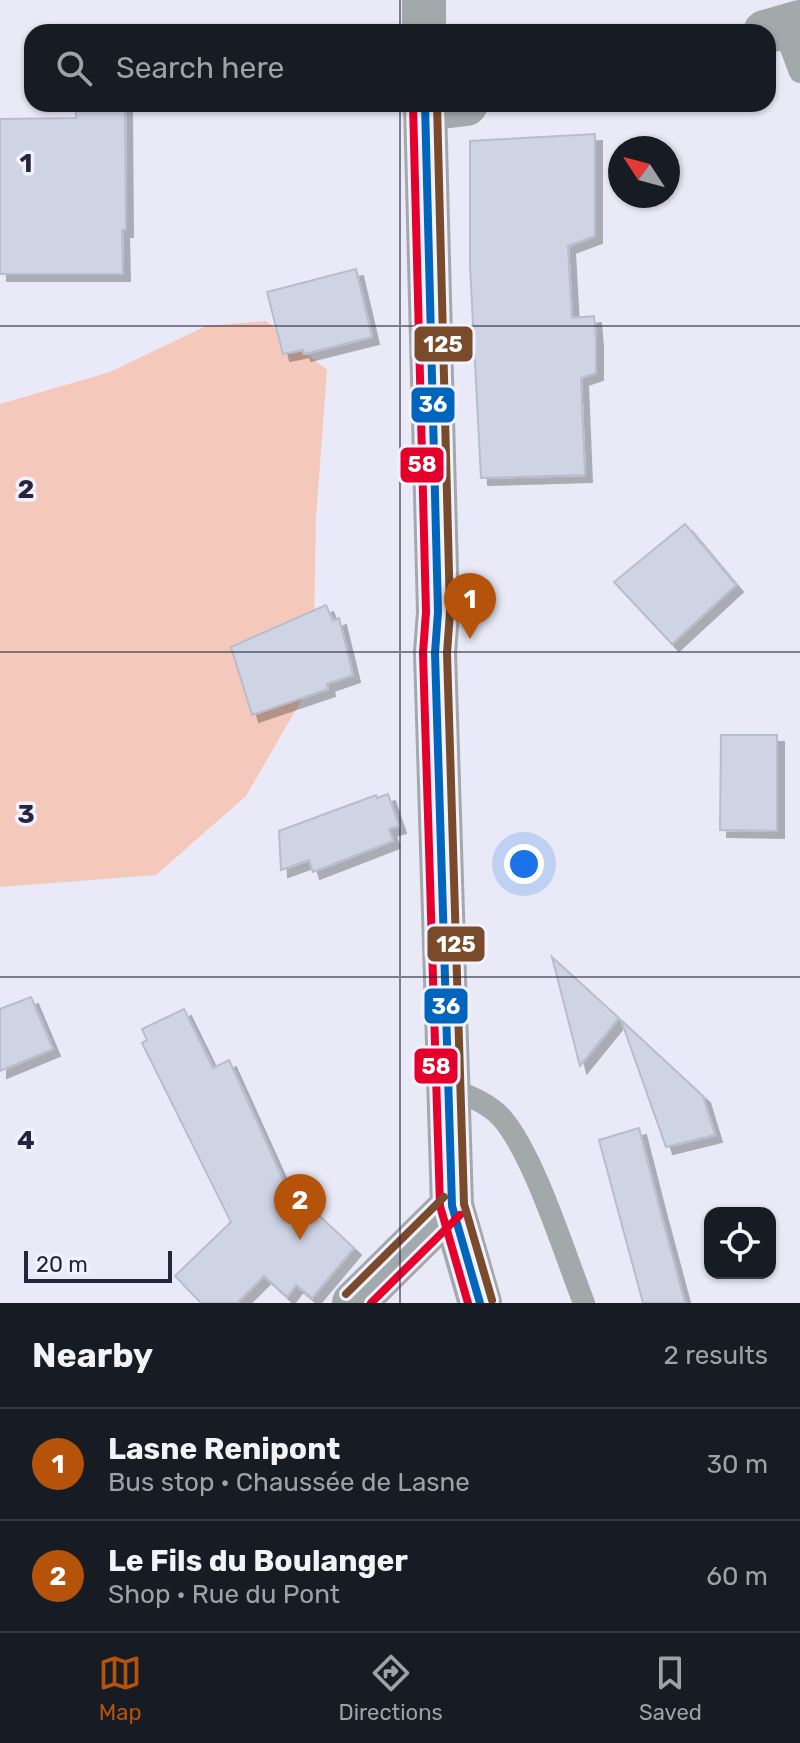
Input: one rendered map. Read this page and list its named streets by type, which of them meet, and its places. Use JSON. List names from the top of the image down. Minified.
{"lines":["transit line 36","transit line 58","transit line 125"],"scale_bar":"20 m","north":"top left","page":{"search":"Search here","pins":["1","2"],"scale":"20 m","heading":["Nearby","2 results"],"list":[{"mark":"1","name":"Lasne Renipont","note":"Bus stop · Chaussée de Lasne","value":"30 m"},{"mark":"2","name":"Le Fils du Boulanger","note":"Shop · Rue du Pont","value":"60 m"}],"nav":["Map","Directions","Saved"]},"grid":{"rows":["1","2","3","4"]}}
